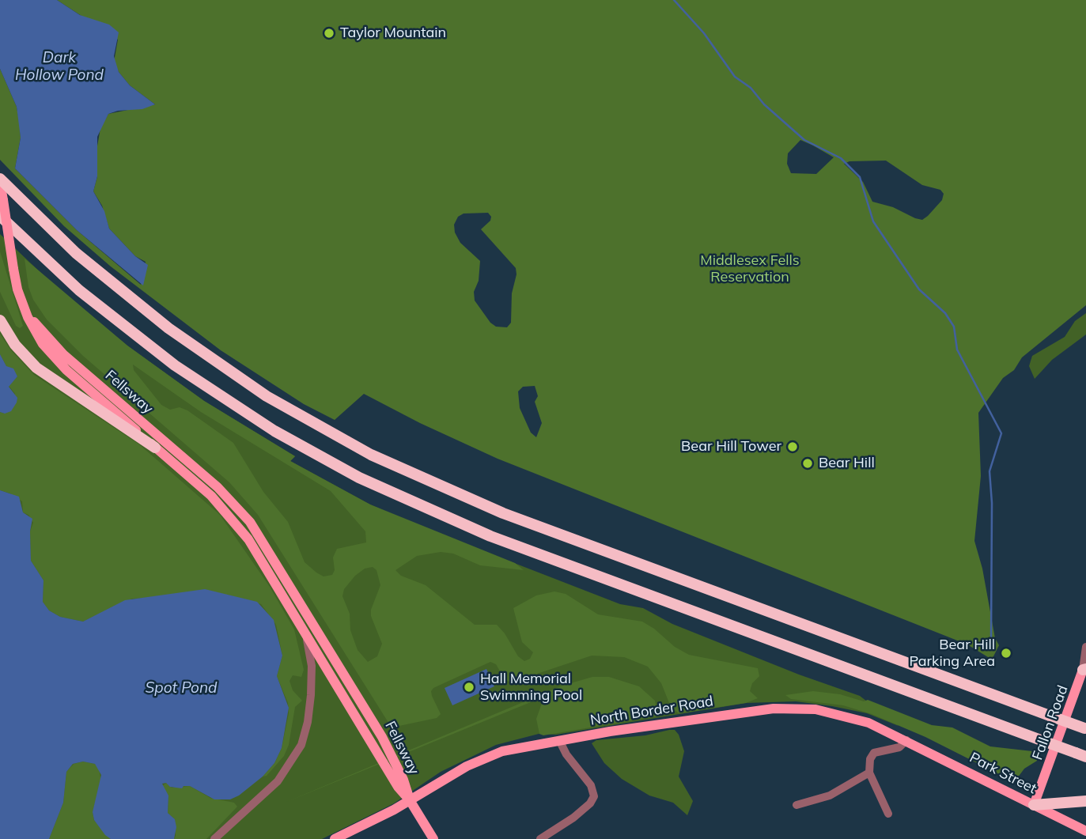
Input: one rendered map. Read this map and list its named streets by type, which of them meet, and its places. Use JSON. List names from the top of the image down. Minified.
{"streets":{"main road":["Fellsway","North Border Road","Fallon Road","Park Street"]},"crossings":[["Fellsway","North Border Road"],["North Border Road","Park Street"],["Fallon Road","Park Street"]],"water":["Dark Hollow Pond","Spot Pond"],"parks":["Middlesex Fells Reservation"],"places":["Taylor Mountain","Bear Hill Tower","Bear Hill","Bear Hill Parking Area","Hall Memorial Swimming Pool"]}
